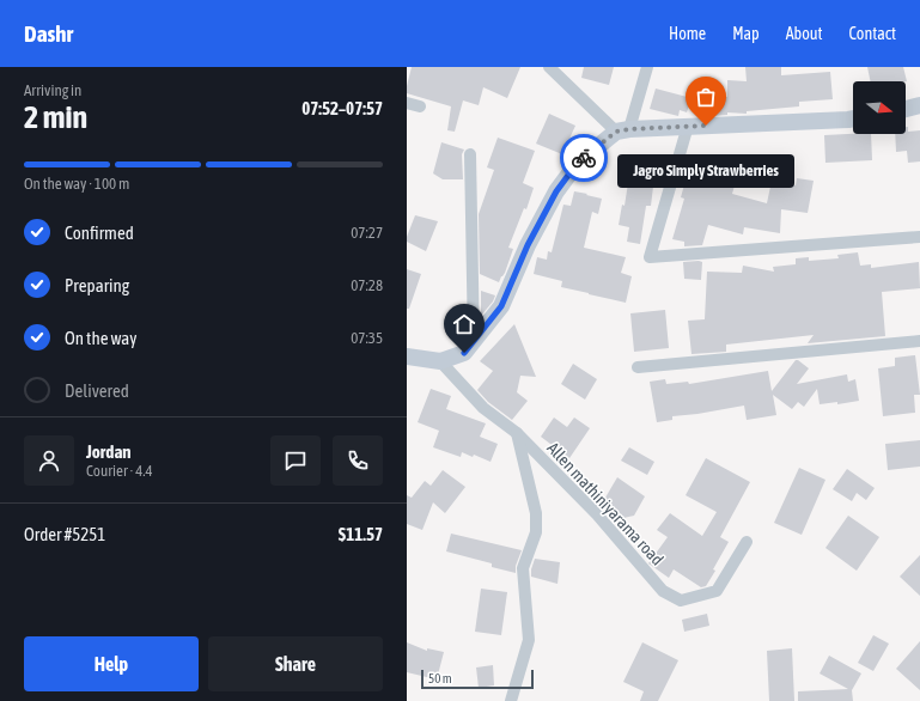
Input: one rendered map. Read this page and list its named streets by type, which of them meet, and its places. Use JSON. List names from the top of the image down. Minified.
{"streets":{"street":["Allen mathiniyarama road"]},"places":["Jagro Simply Strawberries"],"scale_bar":"50 m","north":"right","page":{"header":"Dashr","nav":["Home","Map","About","Contact"],"heading":["2 min","Arriving in","07:52–07:57"],"panel":["Jordan","Courier · 4.4","Order #5251","$11.57"],"bar":"On the way · 100 m","bubble":"Jagro Simply Strawberries","list":[["Confirmed","07:27"],["Preparing","07:28"],["On the way","07:35"],"Delivered"],"buttons":["Help","Share"],"scale":"50 m"}}
